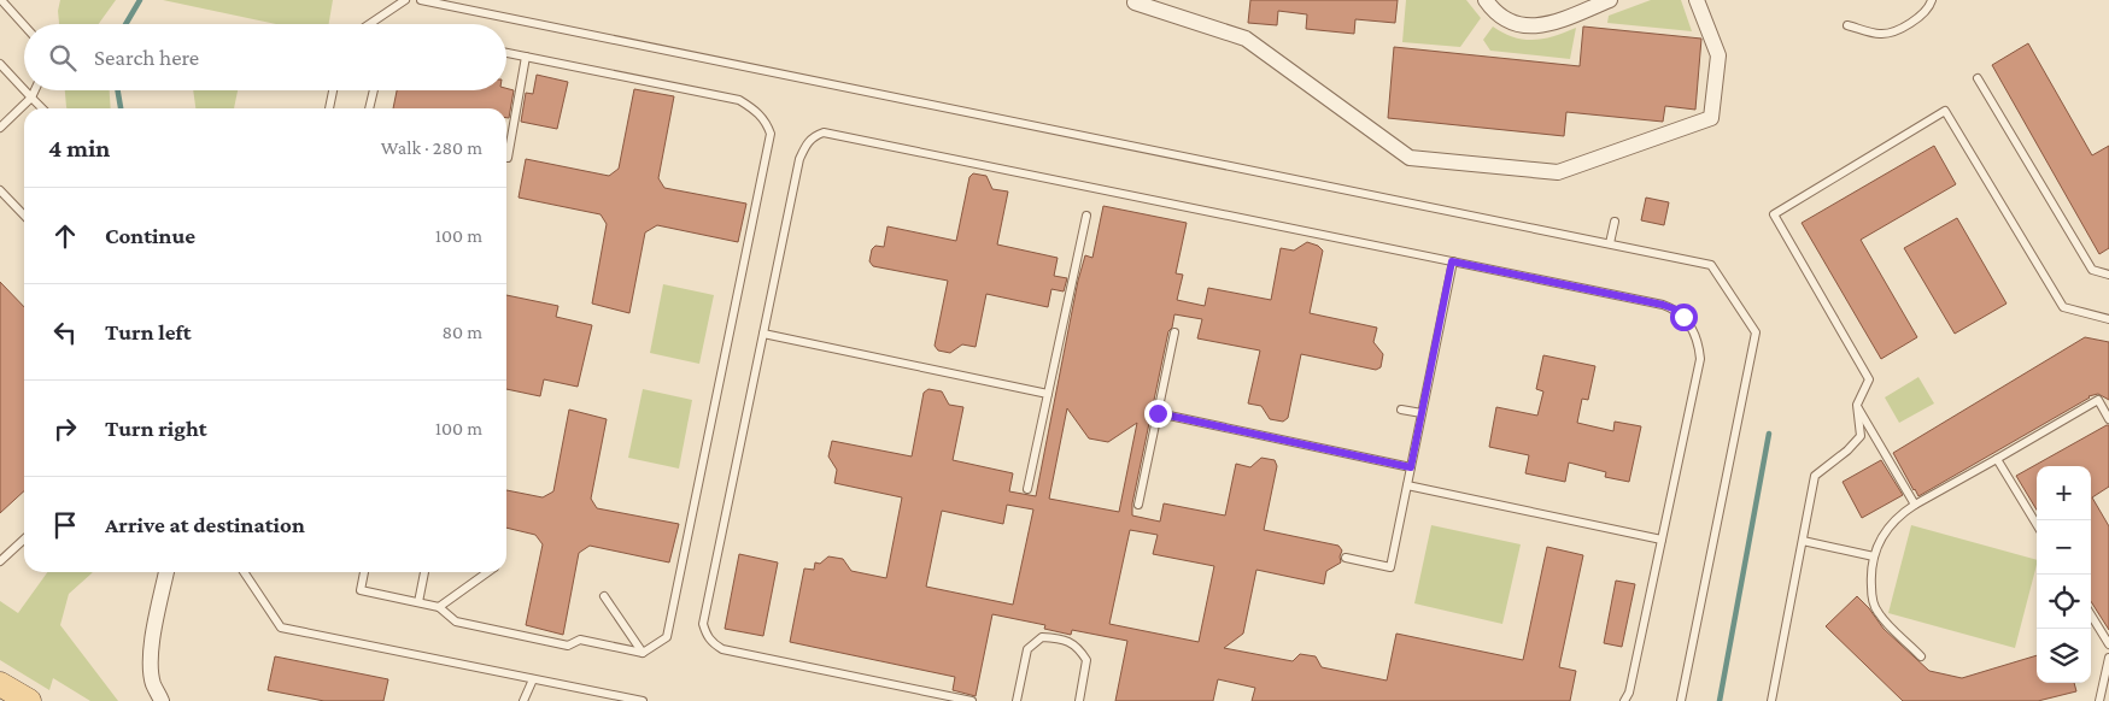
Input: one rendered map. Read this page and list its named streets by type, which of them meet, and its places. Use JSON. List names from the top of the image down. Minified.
{"page":{"search":"Search here","heading":["4 min","Walk · 280 m"],"list":[["Continue","100 m"],["Turn left","80 m"],["Turn right","100 m"],"Arrive at destination"],"map_buttons":["+","−"]}}
